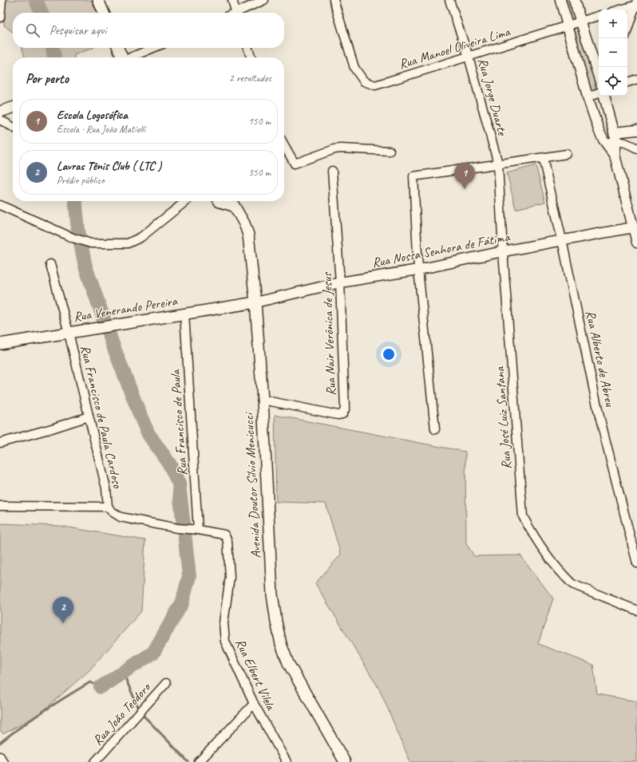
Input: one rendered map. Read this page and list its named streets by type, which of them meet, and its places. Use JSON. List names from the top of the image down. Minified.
{"streets":{"main road":["Rua Venerando Pereira","Avenida Doutor Sílvio Menicucci"],"street":["Rua Manoel Oliveira Lima","Rua Jorge Duarte","Rua Nossa Senhora de Fátima","Rua Nair Verônica de Jesus","Rua Alberto de Abreu","Rua Francisco de Paula Cardoso","Rua José Luiz Santana","Rua Francisco de Paula","Rua Elbert Vilela","Rua João Teodoro"]},"crossings":[["Rua Manoel Oliveira Lima","Rua Jorge Duarte"],["Rua Jorge Duarte","Rua José Luiz Santana"],["Rua Nossa Senhora de Fátima","Rua Venerando Pereira"],["Rua Nossa Senhora de Fátima","Rua Nair Verônica de Jesus"],["Rua Nossa Senhora de Fátima","Rua Alberto de Abreu"],["Rua Nossa Senhora de Fátima","Rua José Luiz Santana"],["Rua Nossa Senhora de Fátima","Avenida Doutor Sílvio Menicucci"],["Rua Venerando Pereira","Rua Francisco de Paula Cardoso"],["Rua Venerando Pereira","Rua Francisco de Paula"],["Rua Venerando Pereira","Avenida Doutor Sílvio Menicucci"],["Rua Nair Verônica de Jesus","Avenida Doutor Sílvio Menicucci"],["Rua Francisco de Paula","Rua Elbert Vilela"]],"page":{"map_buttons":["+","−"],"search":"Pesquisar aqui","heading":["Por perto","2 resultados"],"list":[{"mark":"1","name":"Escola Logosófica","note":"Escola · Rua João Matiolli","value":"150 m"},{"mark":"2","name":"Lavras Tênis Club ( LTC )","note":"Prédio público","value":"350 m"}],"pins":["1","2"]}}
